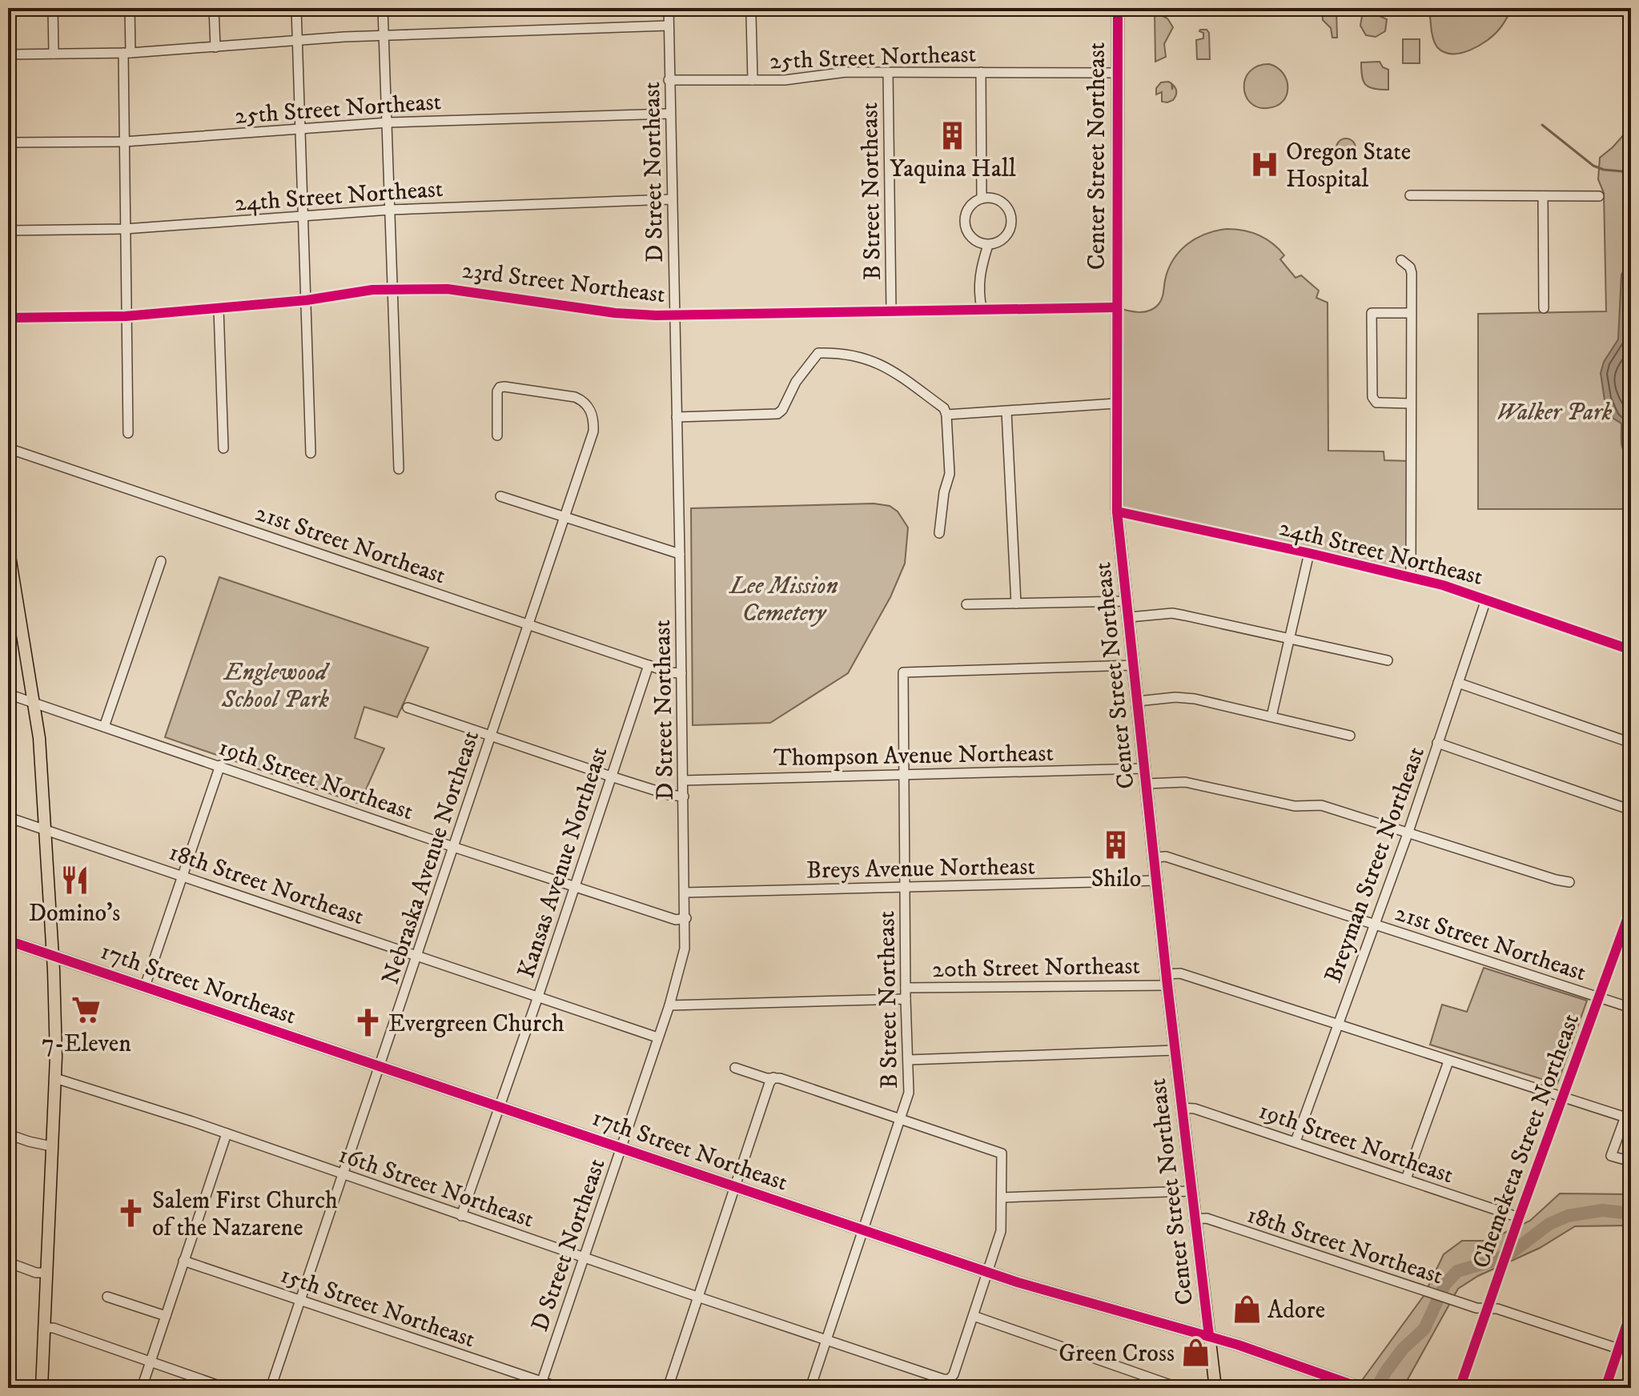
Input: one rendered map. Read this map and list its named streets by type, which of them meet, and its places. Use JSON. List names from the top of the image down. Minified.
{"streets":{"main road":["Center Street Northeast","17th Street Northeast"],"street":["25th Street Northeast","D Street Northeast","B Street Northeast","24th Street Northeast","23rd Street Northeast","21st Street Northeast","Thompson Avenue Northeast","19th Street Northeast","Nebraska Avenue Northeast","Kansas Avenue Northeast","Breyman Street Northeast","Breys Avenue Northeast","18th Street Northeast","20th Street Northeast","Chemeketa Street Northeast","16th Street Northeast","15th Street Northeast"]},"crossings":[["25th Street Northeast","Center Street Northeast"],["25th Street Northeast","D Street Northeast"],["25th Street Northeast","B Street Northeast"],["Center Street Northeast","B Street Northeast"],["Center Street Northeast","24th Street Northeast"],["Center Street Northeast","23rd Street Northeast"],["Center Street Northeast","21st Street Northeast"],["Center Street Northeast","Thompson Avenue Northeast"],["Center Street Northeast","19th Street Northeast"],["Center Street Northeast","Breys Avenue Northeast"],["Center Street Northeast","18th Street Northeast"],["Center Street Northeast","20th Street Northeast"],["Center Street Northeast","17th Street Northeast"],["D Street Northeast","24th Street Northeast"],["D Street Northeast","23rd Street Northeast"],["D Street Northeast","21st Street Northeast"],["D Street Northeast","Thompson Avenue Northeast"],["D Street Northeast","19th Street Northeast"],["D Street Northeast","Breys Avenue Northeast"],["D Street Northeast","18th Street Northeast"],["D Street Northeast","20th Street Northeast"],["D Street Northeast","17th Street Northeast"],["D Street Northeast","16th Street Northeast"],["D Street Northeast","15th Street Northeast"],["B Street Northeast","23rd Street Northeast"],["B Street Northeast","Thompson Avenue Northeast"],["B Street Northeast","Breys Avenue Northeast"],["B Street Northeast","20th Street Northeast"],["B Street Northeast","17th Street Northeast"],["B Street Northeast","16th Street Northeast"],["24th Street Northeast","Breyman Street Northeast"],["21st Street Northeast","Nebraska Avenue Northeast"],["21st Street Northeast","Kansas Avenue Northeast"],["21st Street Northeast","Breyman Street Northeast"],["21st Street Northeast","Chemeketa Street Northeast"],["19th Street Northeast","Nebraska Avenue Northeast"],["19th Street Northeast","Kansas Avenue Northeast"],["19th Street Northeast","Breyman Street Northeast"],["19th Street Northeast","Chemeketa Street Northeast"],["Nebraska Avenue Northeast","18th Street Northeast"],["Nebraska Avenue Northeast","17th Street Northeast"],["Nebraska Avenue Northeast","16th Street Northeast"],["Nebraska Avenue Northeast","15th Street Northeast"],["Kansas Avenue Northeast","18th Street Northeast"],["Kansas Avenue Northeast","17th Street Northeast"],["Kansas Avenue Northeast","16th Street Northeast"],["Breyman Street Northeast","20th Street Northeast"],["18th Street Northeast","Chemeketa Street Northeast"],["20th Street Northeast","Chemeketa Street Northeast"]],"parks":["Walker Park","Lee Mission Cemetery","Englewood School Park"],"places":{"building":["Yaquina Hall","Shilo"],"hospital":["Oregon State Hospital"],"restaurant":["Domino's"],"supermarket":["7-Eleven"],"church":["Evergreen Church","Salem First Church of the Nazarene"],"shop":["Adore","Green Cross"]}}
